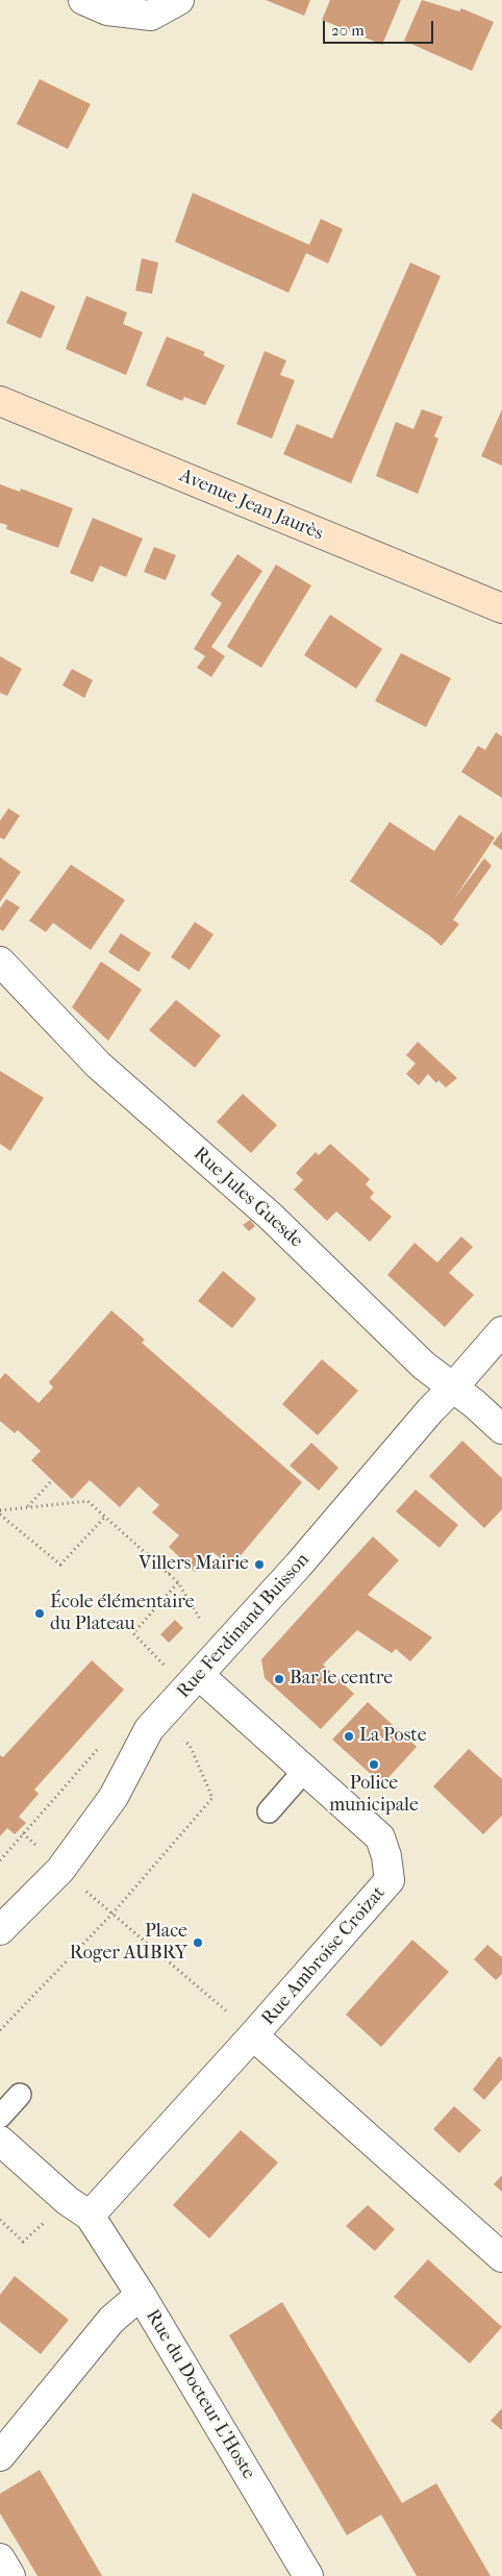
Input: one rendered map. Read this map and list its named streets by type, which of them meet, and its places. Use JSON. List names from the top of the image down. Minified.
{"streets":{"main road":["Avenue Jean Jaurès"],"street":["Rue Jules Guesde","Rue Ferdinand Buisson","Rue Ambroise Croizat","Rue du Docteur L'Hoste"]},"crossings":[["Rue Jules Guesde","Rue Ferdinand Buisson"],["Rue Ferdinand Buisson","Rue Ambroise Croizat"],["Rue Ambroise Croizat","Rue du Docteur L'Hoste"]],"places":["Villers Mairie","École élémentaire du Plateau","Bar le centre","La Poste","Police municipale","Place Roger AUBRY"],"scale_bar":"20 m"}
